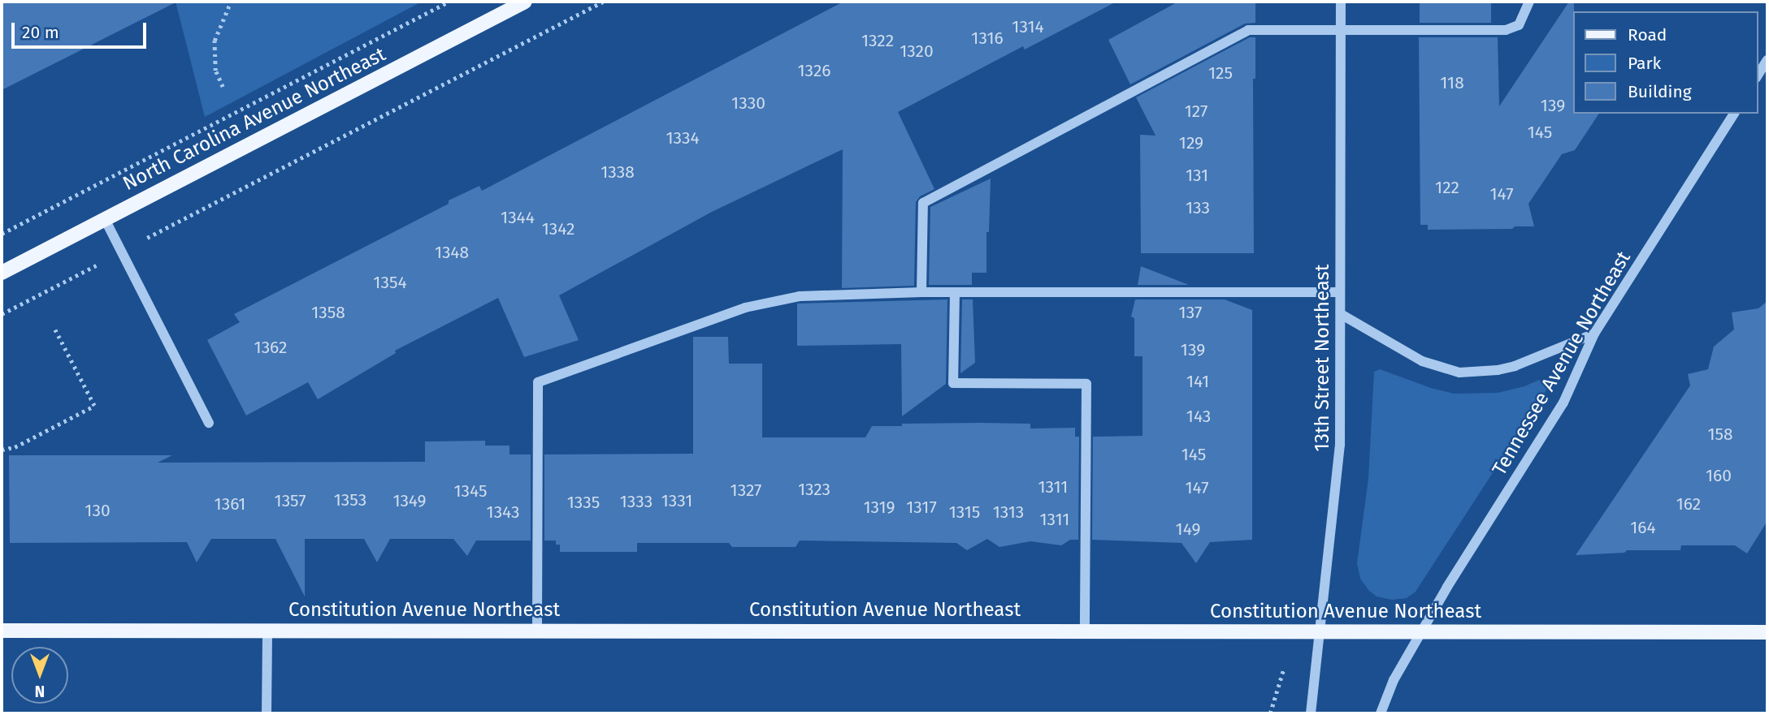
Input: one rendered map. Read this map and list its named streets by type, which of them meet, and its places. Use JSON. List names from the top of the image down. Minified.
{"streets":{"main road":["North Carolina Avenue Northeast","Constitution Avenue Northeast"],"street":["13th Street Northeast","Tennessee Avenue Northeast"]},"crossings":[["13th Street Northeast","Constitution Avenue Northeast"],["Tennessee Avenue Northeast","Constitution Avenue Northeast"]],"house_numbers":["1314","1316","1322","1320","1326","125","118","1330","139","127","145","1334","129","1338","131","122","147","133","1344","1342","1348","1354","1358","137","1362","139","141","143","158","145","160","1311","147","1323","1327","1345","1353","1357","1349","1331","1333","1335","1361","162","1319","1317","130","1343","1315","1313","1311","164","149"],"legend":["Road","Park","Building"],"scale_bar":"20 m","north":"bottom"}
